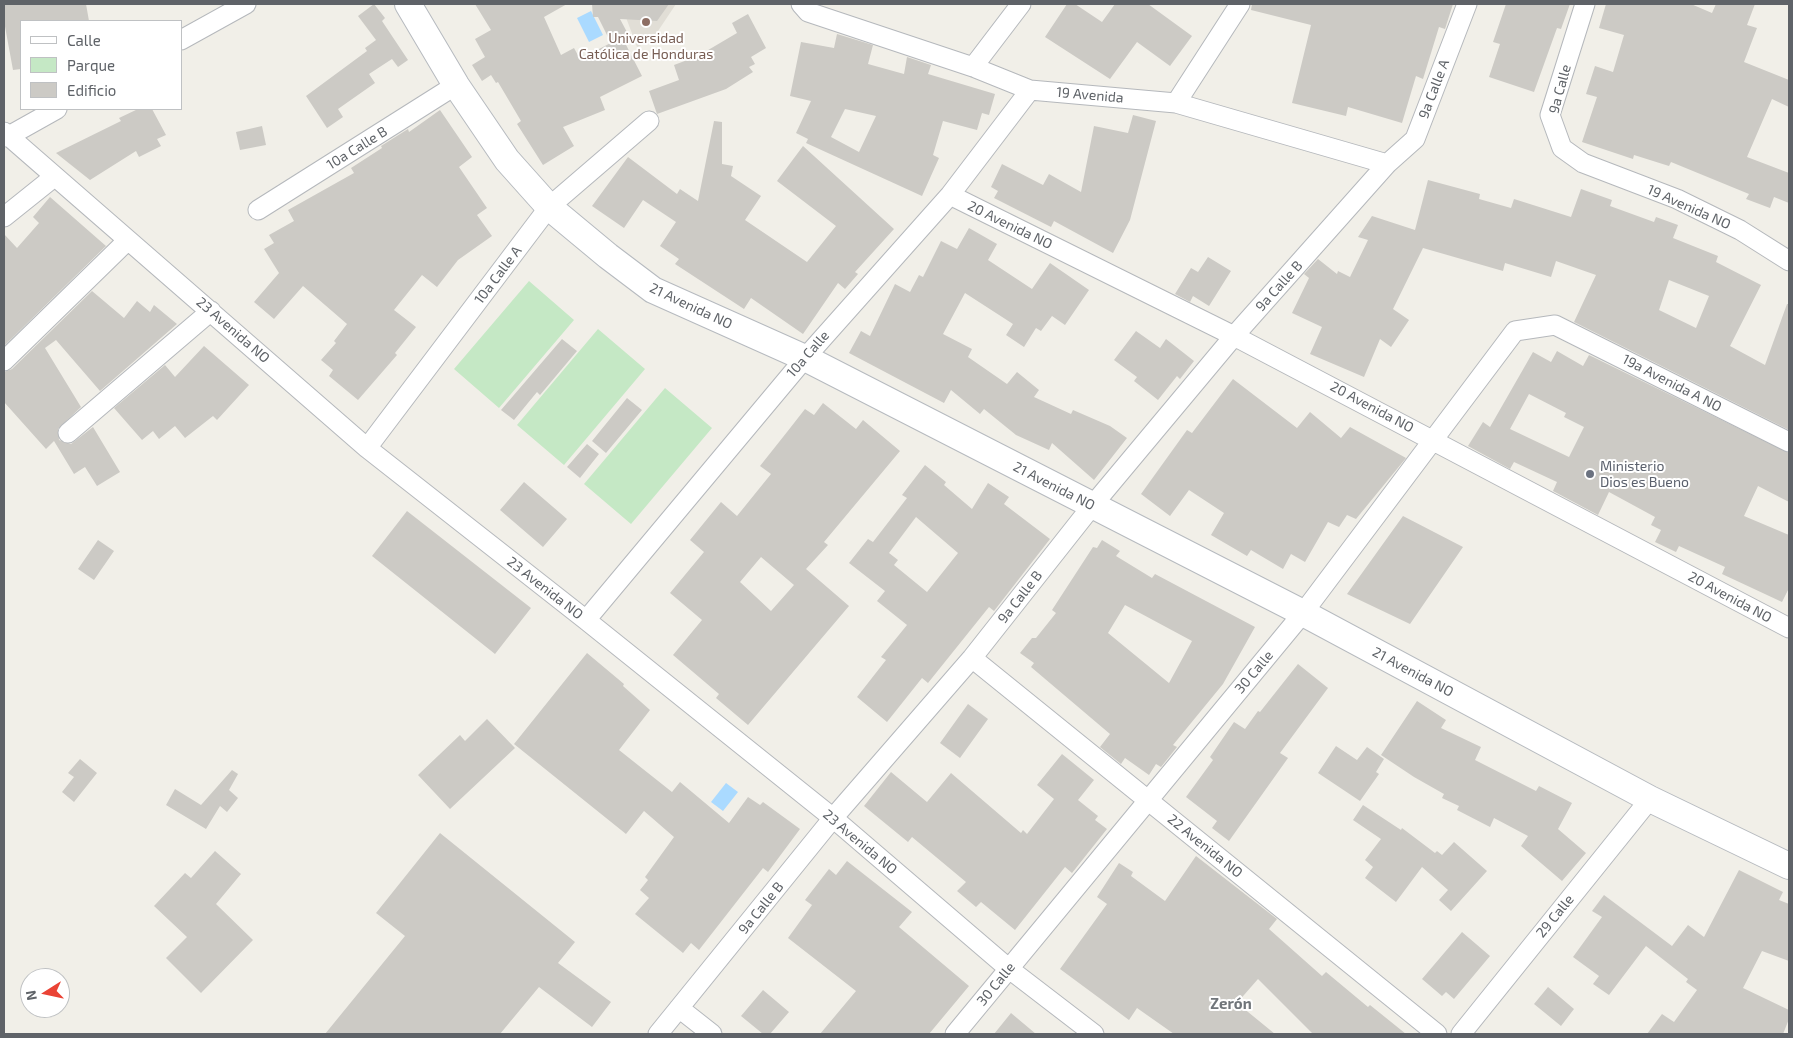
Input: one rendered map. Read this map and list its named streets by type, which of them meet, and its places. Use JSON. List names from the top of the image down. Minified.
{"streets":{"street":["9a Calle A","9a Calle","19 Avenida","10a Calle B","19 Avenida NO","20 Avenida NO","10a Calle A","9a Calle B","21 Avenida NO","23 Avenida NO","10a Calle","19a Avenida A NO","30 Calle","22 Avenida NO","29 Calle"]},"crossings":[["9a Calle A","19 Avenida"],["9a Calle A","9a Calle B"],["9a Calle","19 Avenida NO"],["19 Avenida","9a Calle B"],["19 Avenida","10a Calle"],["10a Calle B","21 Avenida NO"],["20 Avenida NO","9a Calle B"],["20 Avenida NO","10a Calle"],["20 Avenida NO","30 Calle"],["10a Calle A","21 Avenida NO"],["10a Calle A","23 Avenida NO"],["9a Calle B","21 Avenida NO"],["9a Calle B","23 Avenida NO"],["9a Calle B","22 Avenida NO"],["21 Avenida NO","10a Calle"],["21 Avenida NO","30 Calle"],["21 Avenida NO","29 Calle"],["23 Avenida NO","10a Calle"],["23 Avenida NO","30 Calle"],["19a Avenida A NO","30 Calle"],["30 Calle","22 Avenida NO"]],"districts":["Zerón"],"places":["Universidad Católica de Honduras","Ministerio Dios es Bueno"],"legend":["Calle","Parque","Edificio"],"north":"left"}
